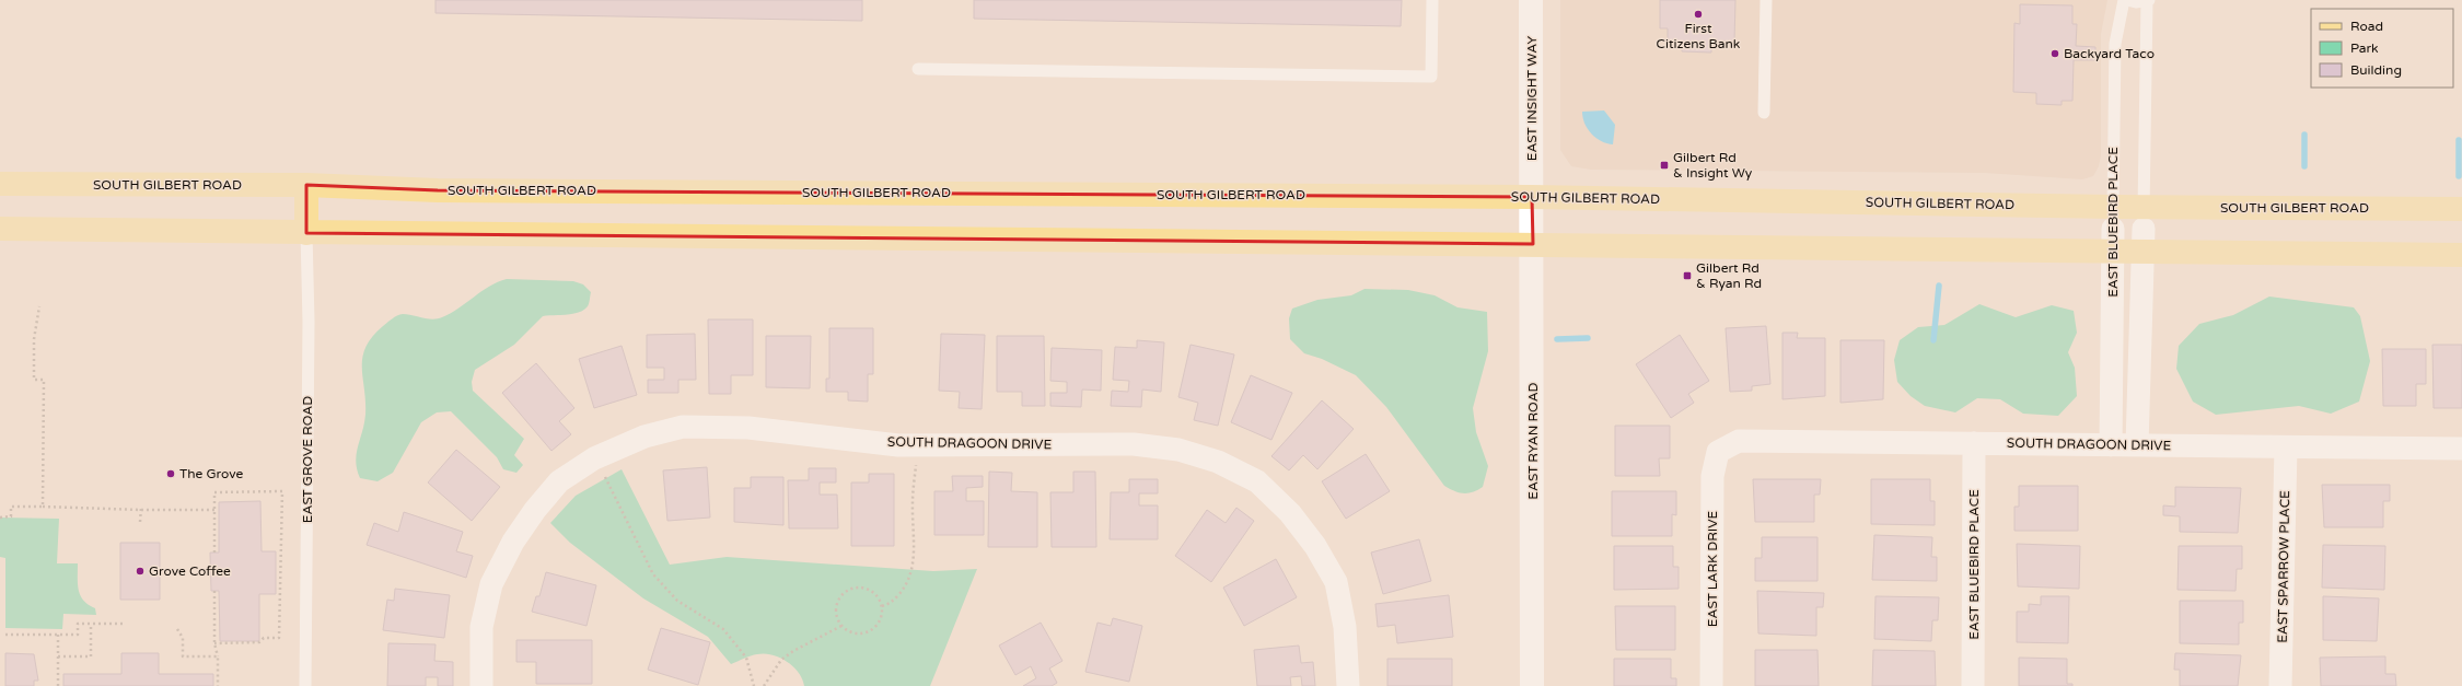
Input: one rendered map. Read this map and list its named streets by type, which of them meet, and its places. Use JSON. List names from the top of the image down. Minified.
{"streets":{"main road":["SOUTH GILBERT ROAD"],"street":["EAST INSIGHT WAY","EAST BLUEBIRD PLACE","EAST RYAN ROAD","SOUTH DRAGOON DRIVE","EAST SPARROW PLACE","EAST LARK DRIVE"],"lane":["EAST GROVE ROAD"]},"crossings":[["EAST INSIGHT WAY","SOUTH GILBERT ROAD"],["EAST INSIGHT WAY","EAST RYAN ROAD"],["SOUTH GILBERT ROAD","EAST BLUEBIRD PLACE"],["SOUTH GILBERT ROAD","EAST RYAN ROAD"],["SOUTH GILBERT ROAD","EAST GROVE ROAD"],["EAST BLUEBIRD PLACE","SOUTH DRAGOON DRIVE"],["SOUTH DRAGOON DRIVE","EAST SPARROW PLACE"],["SOUTH DRAGOON DRIVE","EAST LARK DRIVE"]],"places":{"other":["First Citizens Bank","Backyard Taco","The Grove","Grove Coffee"],"transit":["Gilbert Rd & Insight Wy","Gilbert Rd & Ryan Rd"]},"legend":["Road","Park","Building"]}
